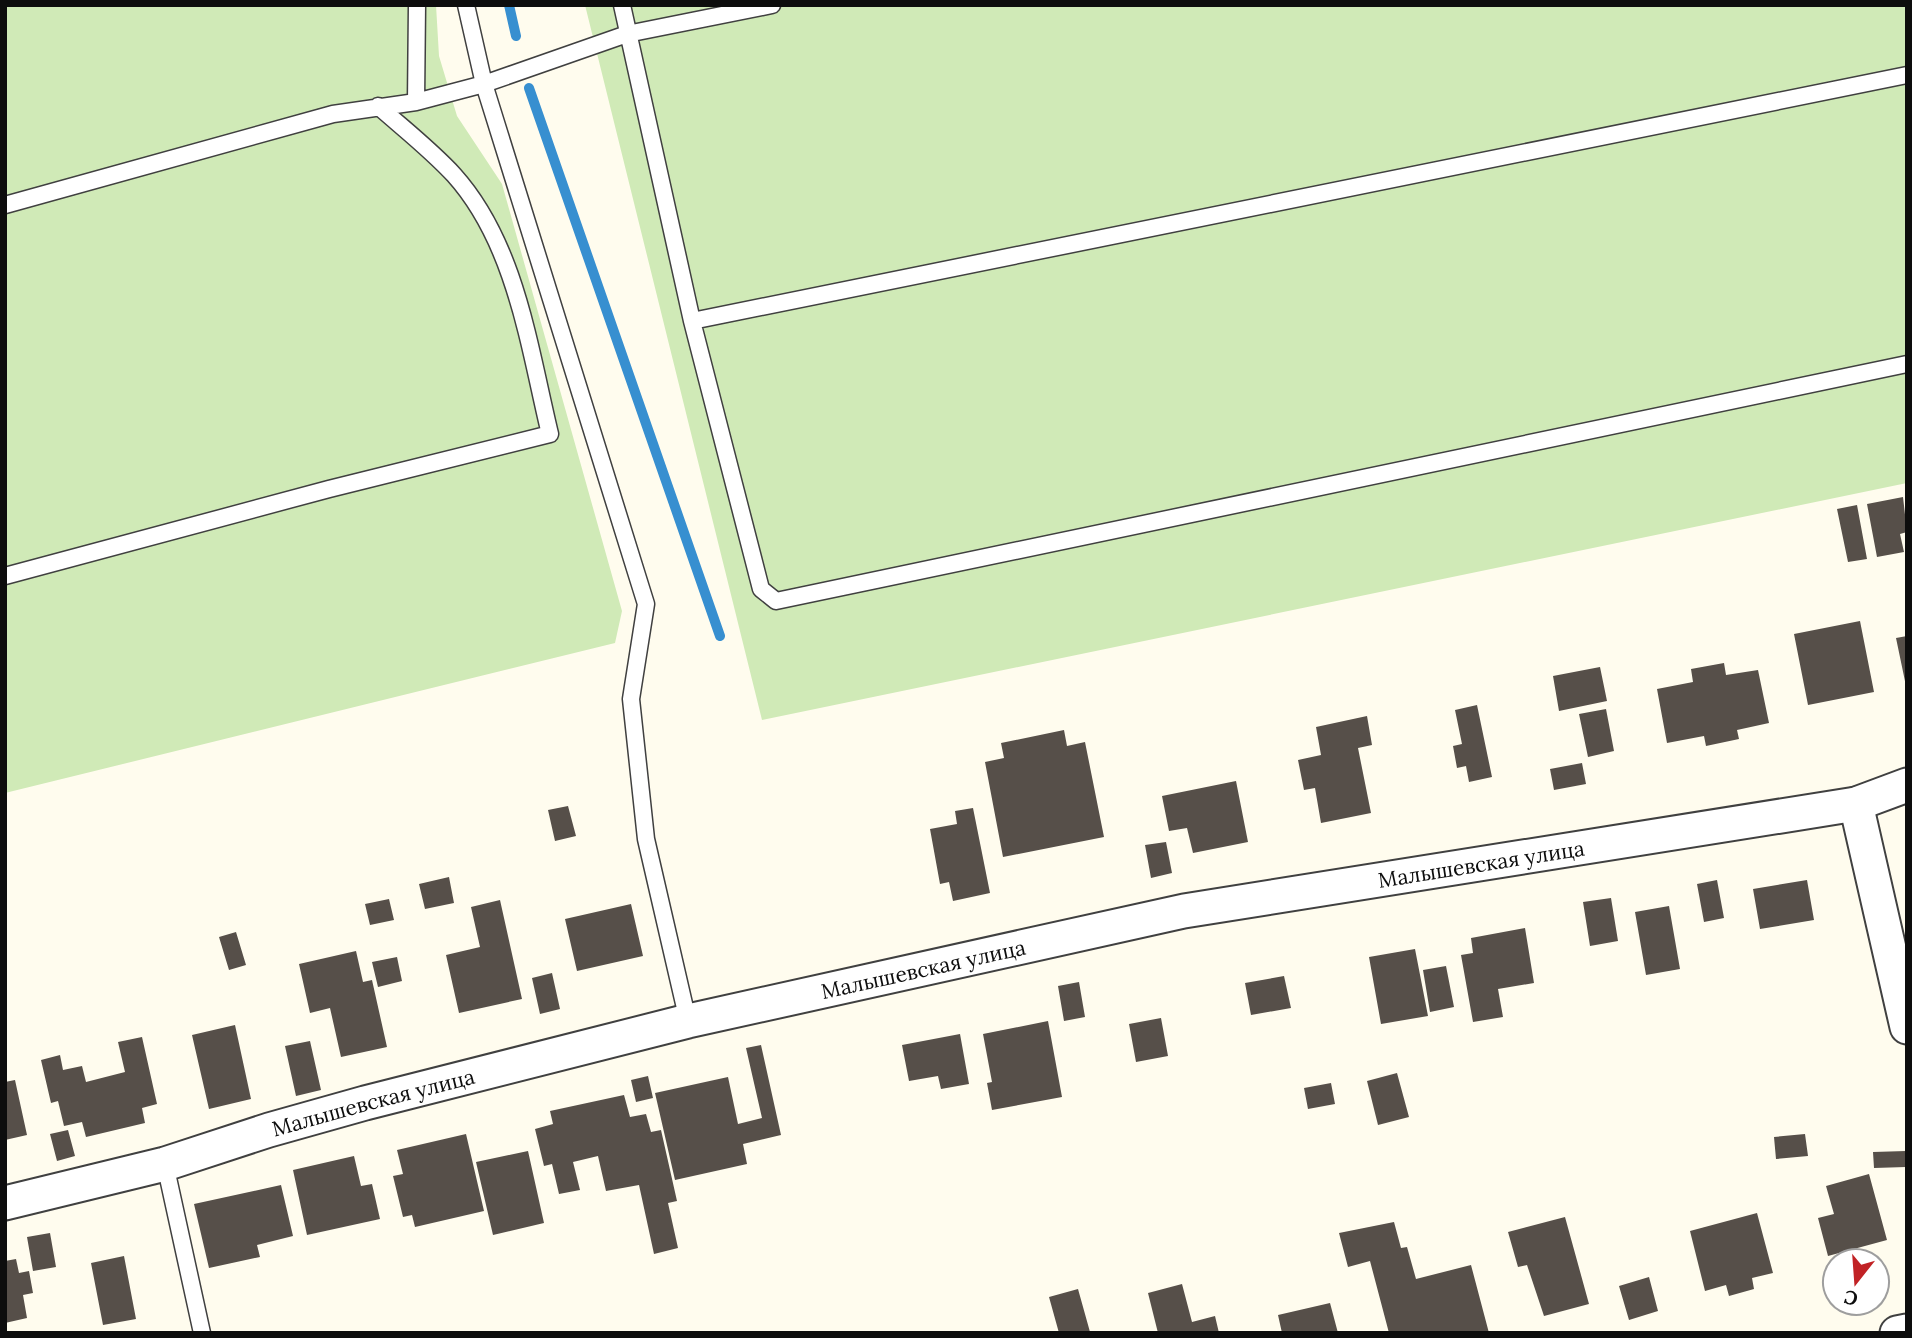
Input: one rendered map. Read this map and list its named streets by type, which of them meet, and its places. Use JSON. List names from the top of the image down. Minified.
{"streets":{"street":["Малышевская улица"]},"north":"bottom"}
